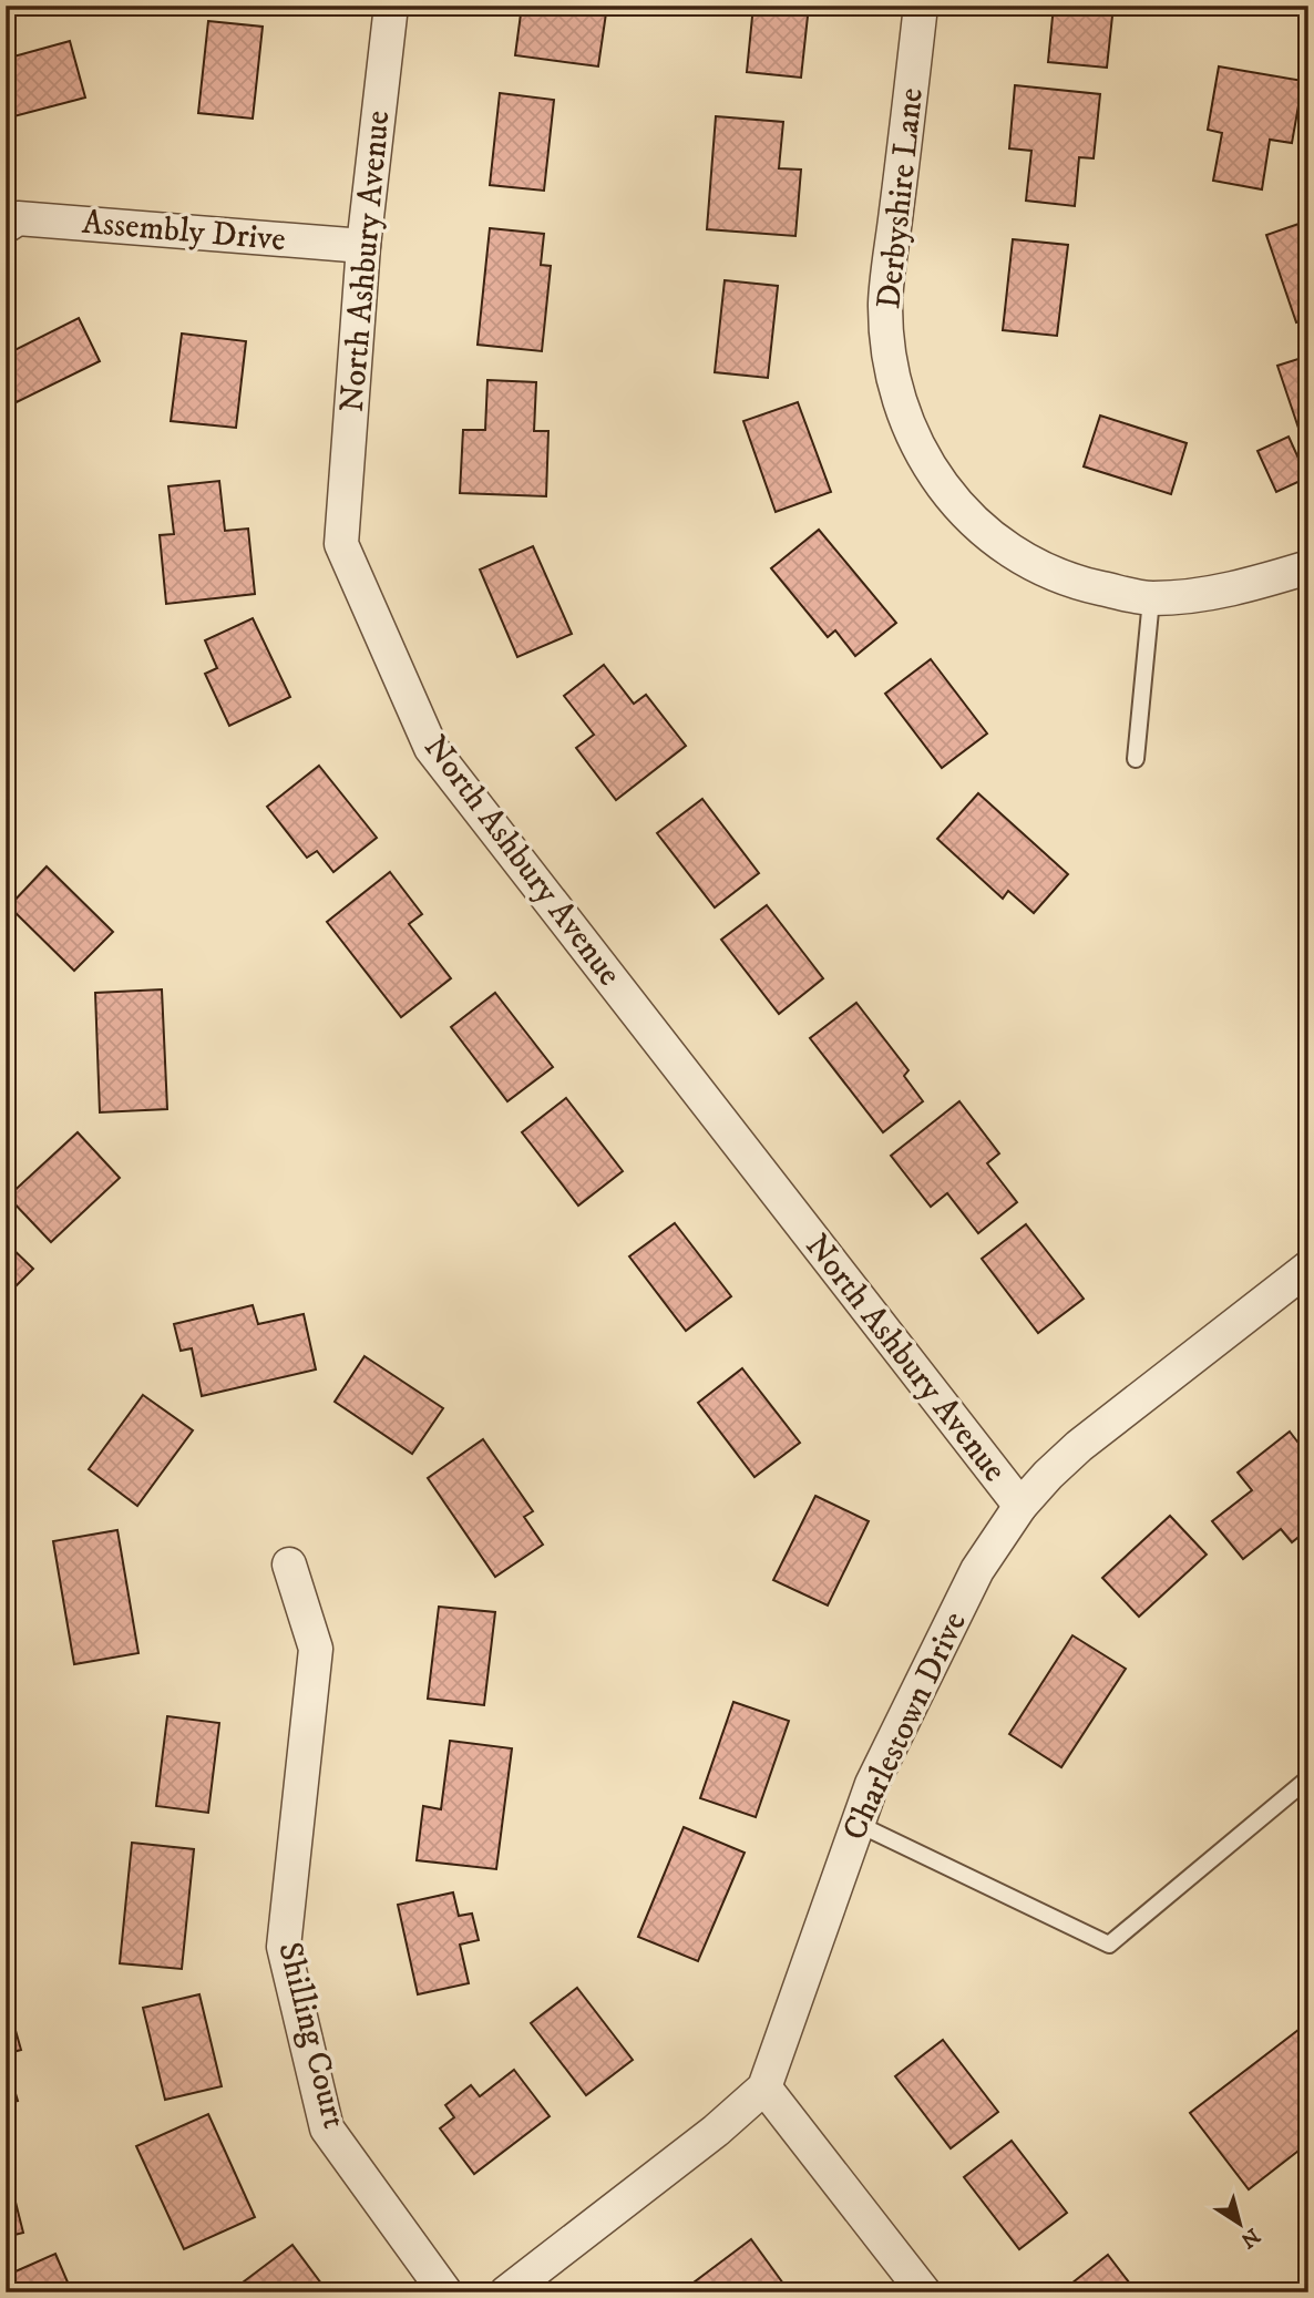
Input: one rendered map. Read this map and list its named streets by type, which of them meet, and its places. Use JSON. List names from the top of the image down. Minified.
{"streets":{"street":["Derbyshire Lane","Assembly Drive","North Ashbury Avenue","Charlestown Drive","Shilling Court"]},"crossings":[["Assembly Drive","North Ashbury Avenue"],["North Ashbury Avenue","Charlestown Drive"]],"north":"bottom right"}
